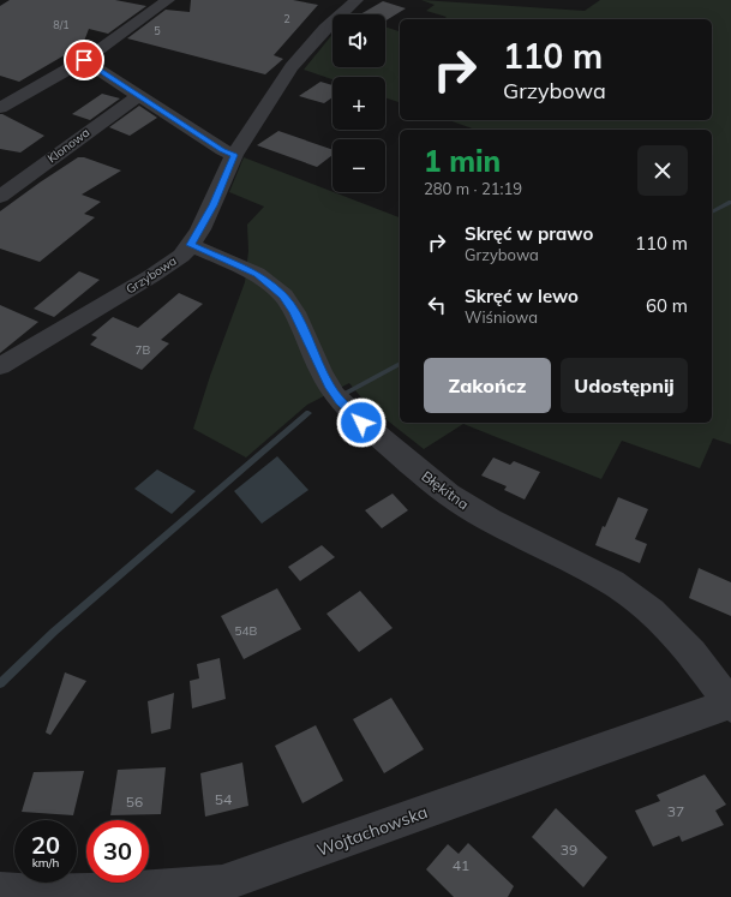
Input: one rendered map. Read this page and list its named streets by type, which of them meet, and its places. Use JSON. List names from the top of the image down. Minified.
{"streets":{"street":["Klonowa","Grzybowa","Błękitna","Wojtachowska"]},"crossings":[["Grzybowa","Błękitna"],["Błękitna","Wojtachowska"]],"house_numbers":["2","8/1","5","7B","54B","54","56","37","39","41"],"page":{"map_buttons":["+","−"],"turn":["110 m","Grzybowa"],"heading":["1 min","280 m · 21:19"],"list":[{"name":"Skręć w prawo","note":"Grzybowa","value":"110 m"},{"name":"Skręć w lewo","note":"Wiśniowa","value":"60 m"}],"buttons":["Zakończ","Udostępnij"],"speed":"20 km/h","limit":"30"}}
